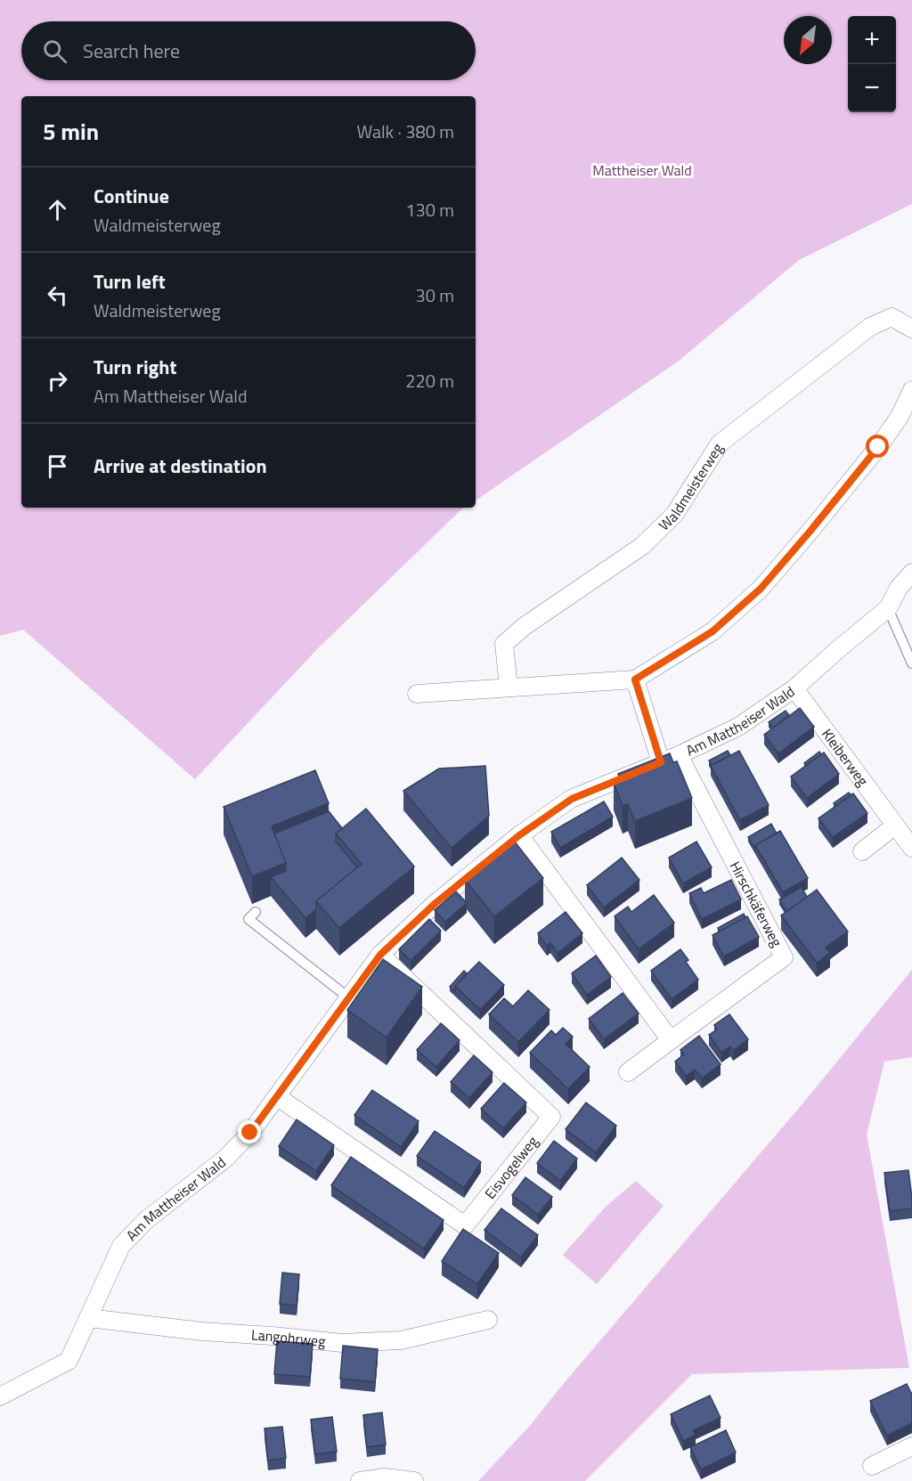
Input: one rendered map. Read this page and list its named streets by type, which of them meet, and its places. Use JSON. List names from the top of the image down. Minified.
{"streets":{"street":["Waldmeisterweg","Am Mattheiser Wald","Kleiberweg","Hirschkäferweg","Eisvogelweg","Langohrweg"]},"crossings":[["Am Mattheiser Wald","Kleiberweg"],["Am Mattheiser Wald","Hirschkäferweg"],["Am Mattheiser Wald","Eisvogelweg"],["Am Mattheiser Wald","Langohrweg"]],"parks":["Mattheiser Wald"],"north":"bottom left","page":{"map_buttons":["+","−"],"search":"Search here","heading":["5 min","Walk · 380 m"],"list":[["Continue","Waldmeisterweg","130 m"],["Turn left","Waldmeisterweg","30 m"],["Turn right","Am Mattheiser Wald","220 m"],"Arrive at destination"]}}
